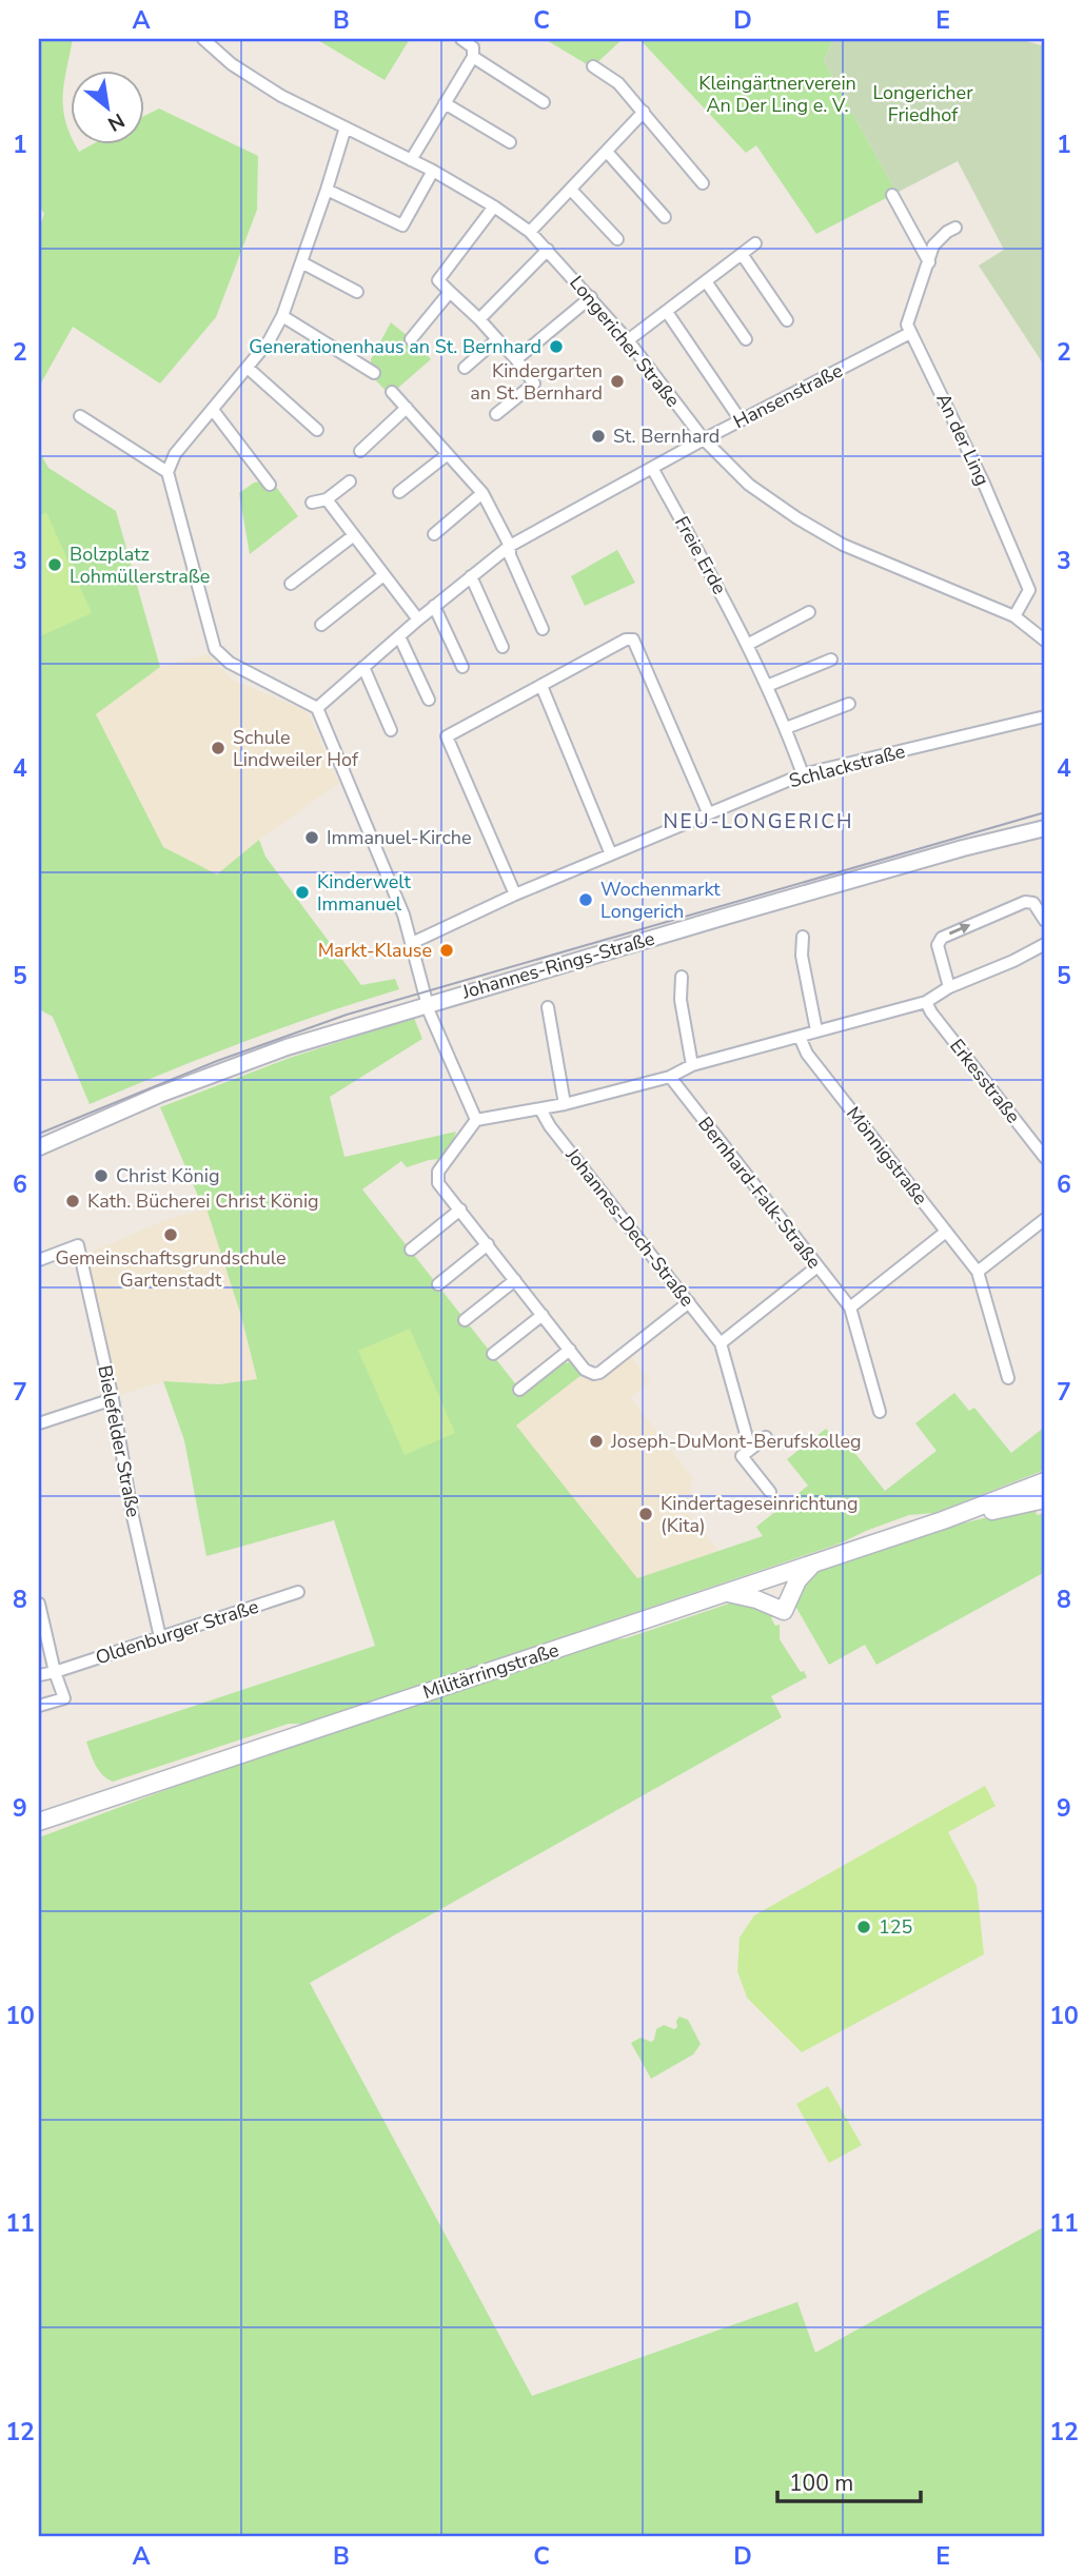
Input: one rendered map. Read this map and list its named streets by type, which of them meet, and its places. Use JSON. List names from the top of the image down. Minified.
{"streets":{"main road":["Militärringstraße"],"street":["Longericher Straße","Hansenstraße","An der Ling","Freie Erde","Schlackstraße","Johannes-Rings-Straße","Erkesstraße","Mönnigstraße","Bernhard-Falk-Straße","Johannes-Dech-Straße","Bielefelder Straße","Oldenburger Straße"]},"crossings":[["Longericher Straße","Hansenstraße"],["Longericher Straße","An der Ling"],["Hansenstraße","An der Ling"],["Hansenstraße","Freie Erde"],["Freie Erde","Schlackstraße"],["Bielefelder Straße","Oldenburger Straße"]],"districts":["NEU-LONGERICH"],"parks":["Kleingärtnerverein An Der Ling e. V.","Longericher Friedhof"],"places":["Generationenhaus an St. Bernhard","Kindergarten an St. Bernhard","St. Bernhard","Bolzplatz Lohmüllerstraße","Schule Lindweiler Hof","Immanuel-Kirche","Kinderwelt Immanuel","Wochenmarkt Longerich","Markt-Klause","Christ König","Kath. Bücherei Christ König","Gemeinschaftsgrundschule Gartenstadt","Joseph-DuMont-Berufskolleg","Kindertageseinrichtung (Kita)","125"],"scale_bar":"100 m","north":"bottom right","grid":{"columns":["A","B","C","D","E"],"rows":["1","2","3","4","5","6","7","8","9","10","11","12"]}}
